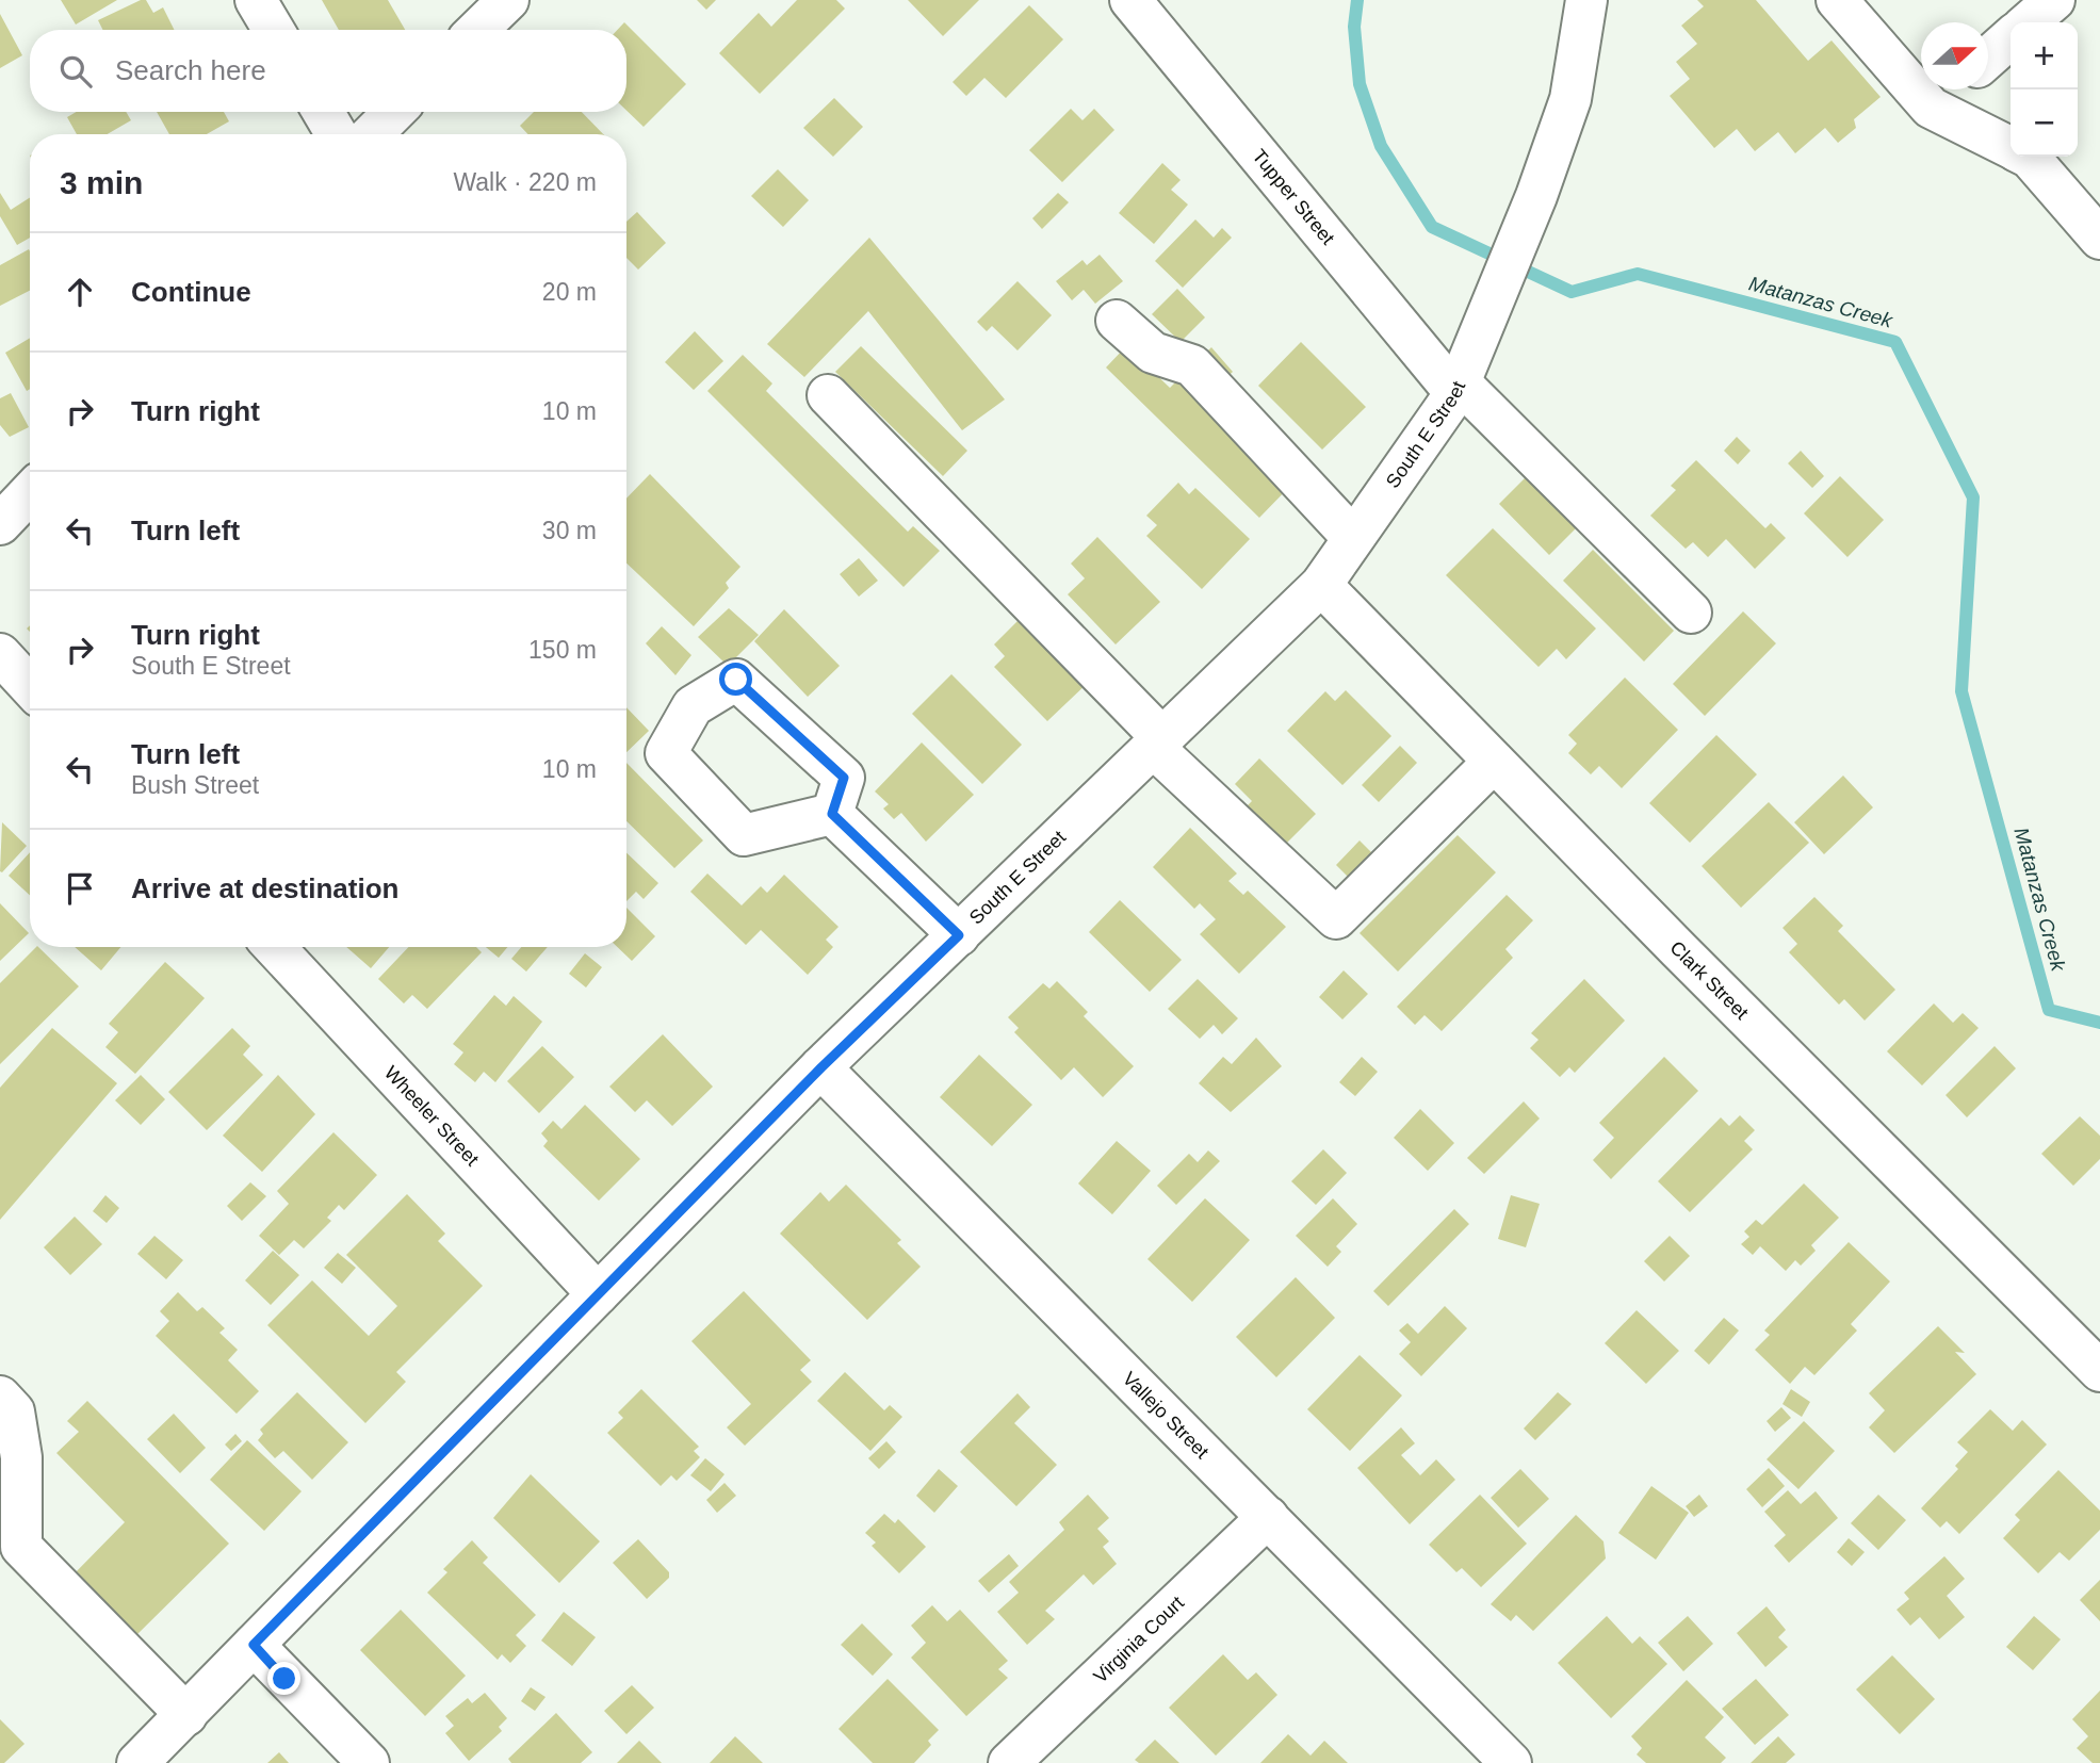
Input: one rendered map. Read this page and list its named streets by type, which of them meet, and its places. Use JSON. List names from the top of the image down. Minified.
{"streets":{"street":["Tupper Street","South E Street","Clark Street","Wheeler Street","Vallejo Street","Virginia Court"]},"crossings":[["Tupper Street","South E Street"],["South E Street","Clark Street"],["South E Street","Wheeler Street"],["South E Street","Vallejo Street"],["Vallejo Street","Virginia Court"]],"water":["Matanzas Creek"],"north":"right","page":{"map_buttons":["+","−"],"search":"Search here","heading":["3 min","Walk · 220 m"],"list":[["Continue","20 m"],["Turn right","10 m"],["Turn left","30 m"],["Turn right","South E Street","150 m"],["Turn left","Bush Street","10 m"],"Arrive at destination"]}}
